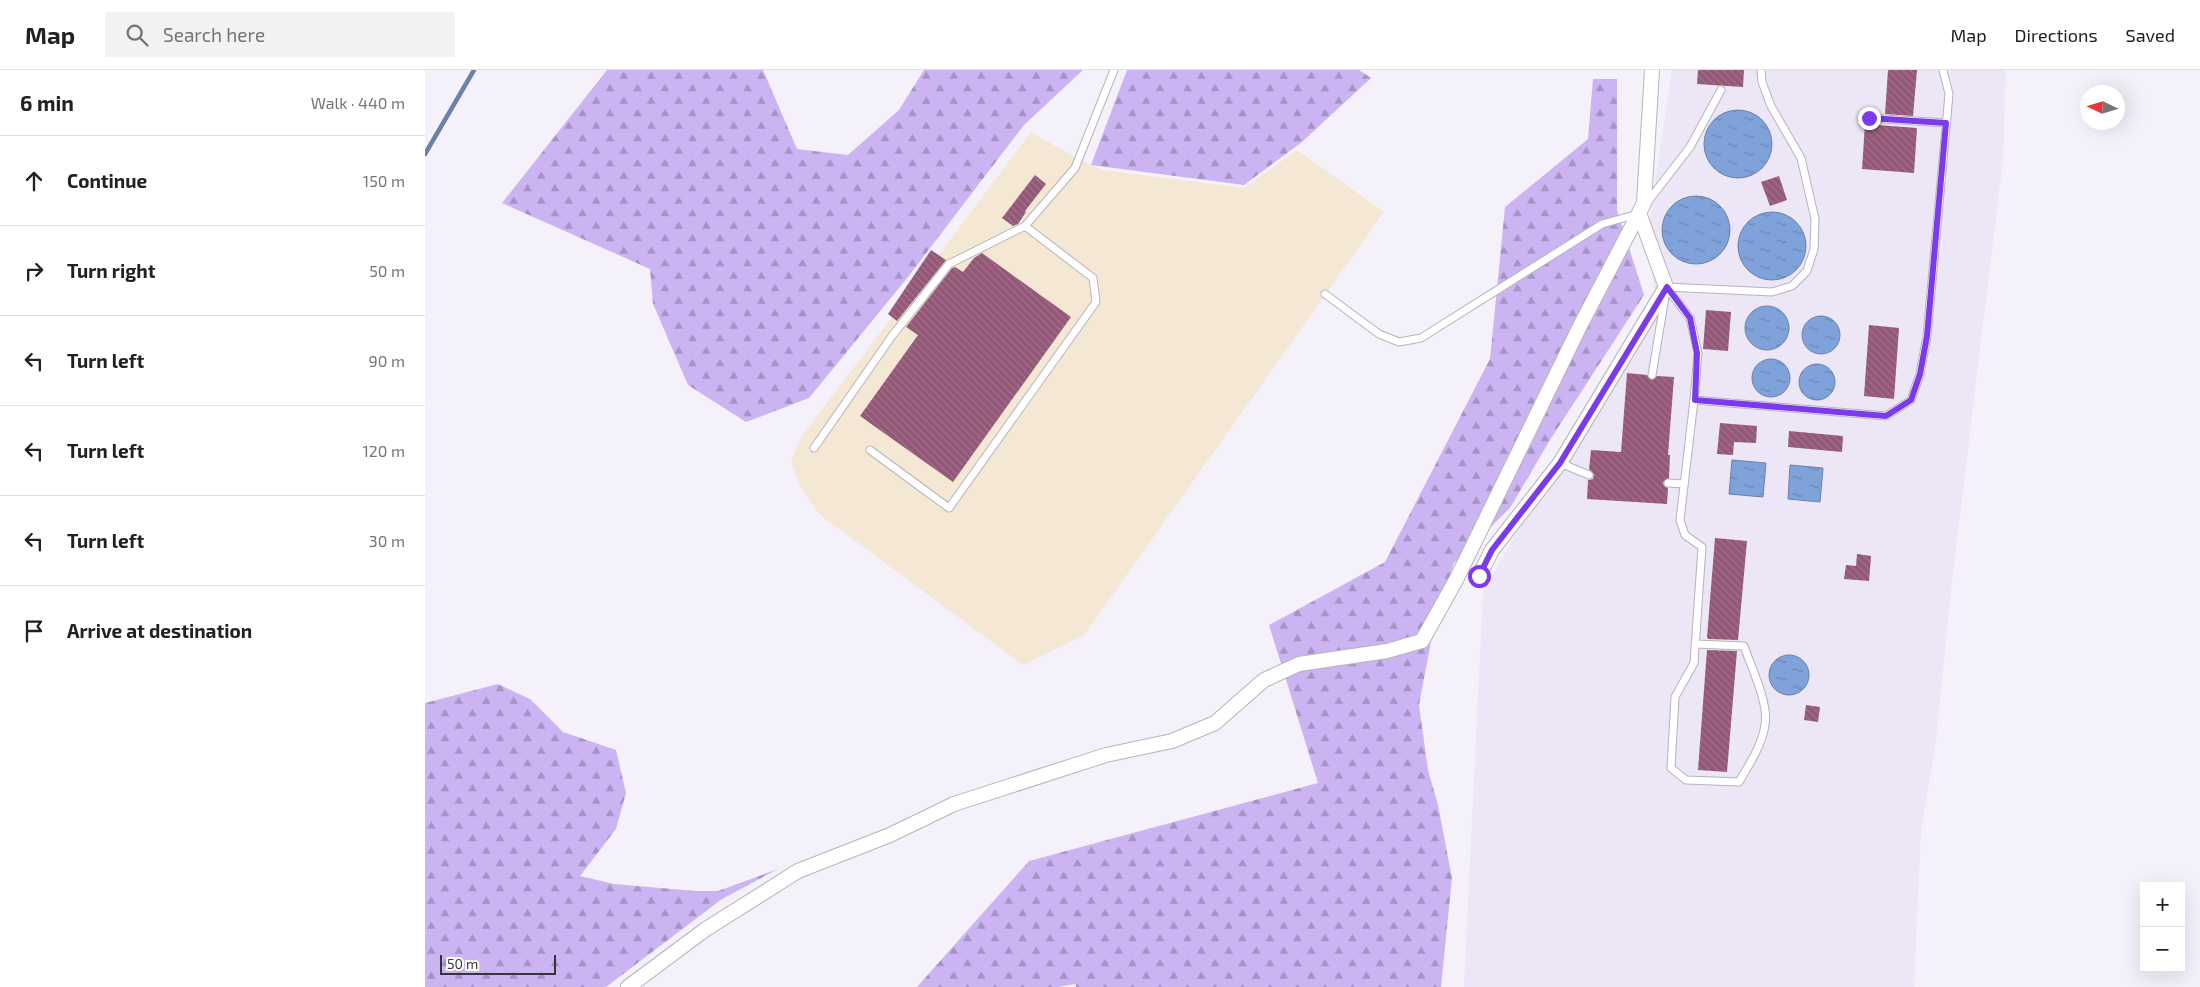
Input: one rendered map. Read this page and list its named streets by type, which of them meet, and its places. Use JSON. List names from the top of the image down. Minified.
{"scale_bar":"50 m","north":"left","page":{"header":"Map","search":"Search here","nav":["Map","Directions","Saved"],"heading":["6 min","Walk · 440 m"],"list":[["Continue","150 m"],["Turn right","50 m"],["Turn left","90 m"],["Turn left","120 m"],["Turn left","30 m"],"Arrive at destination"],"map_buttons":["+","−"],"scale":"50 m"}}
